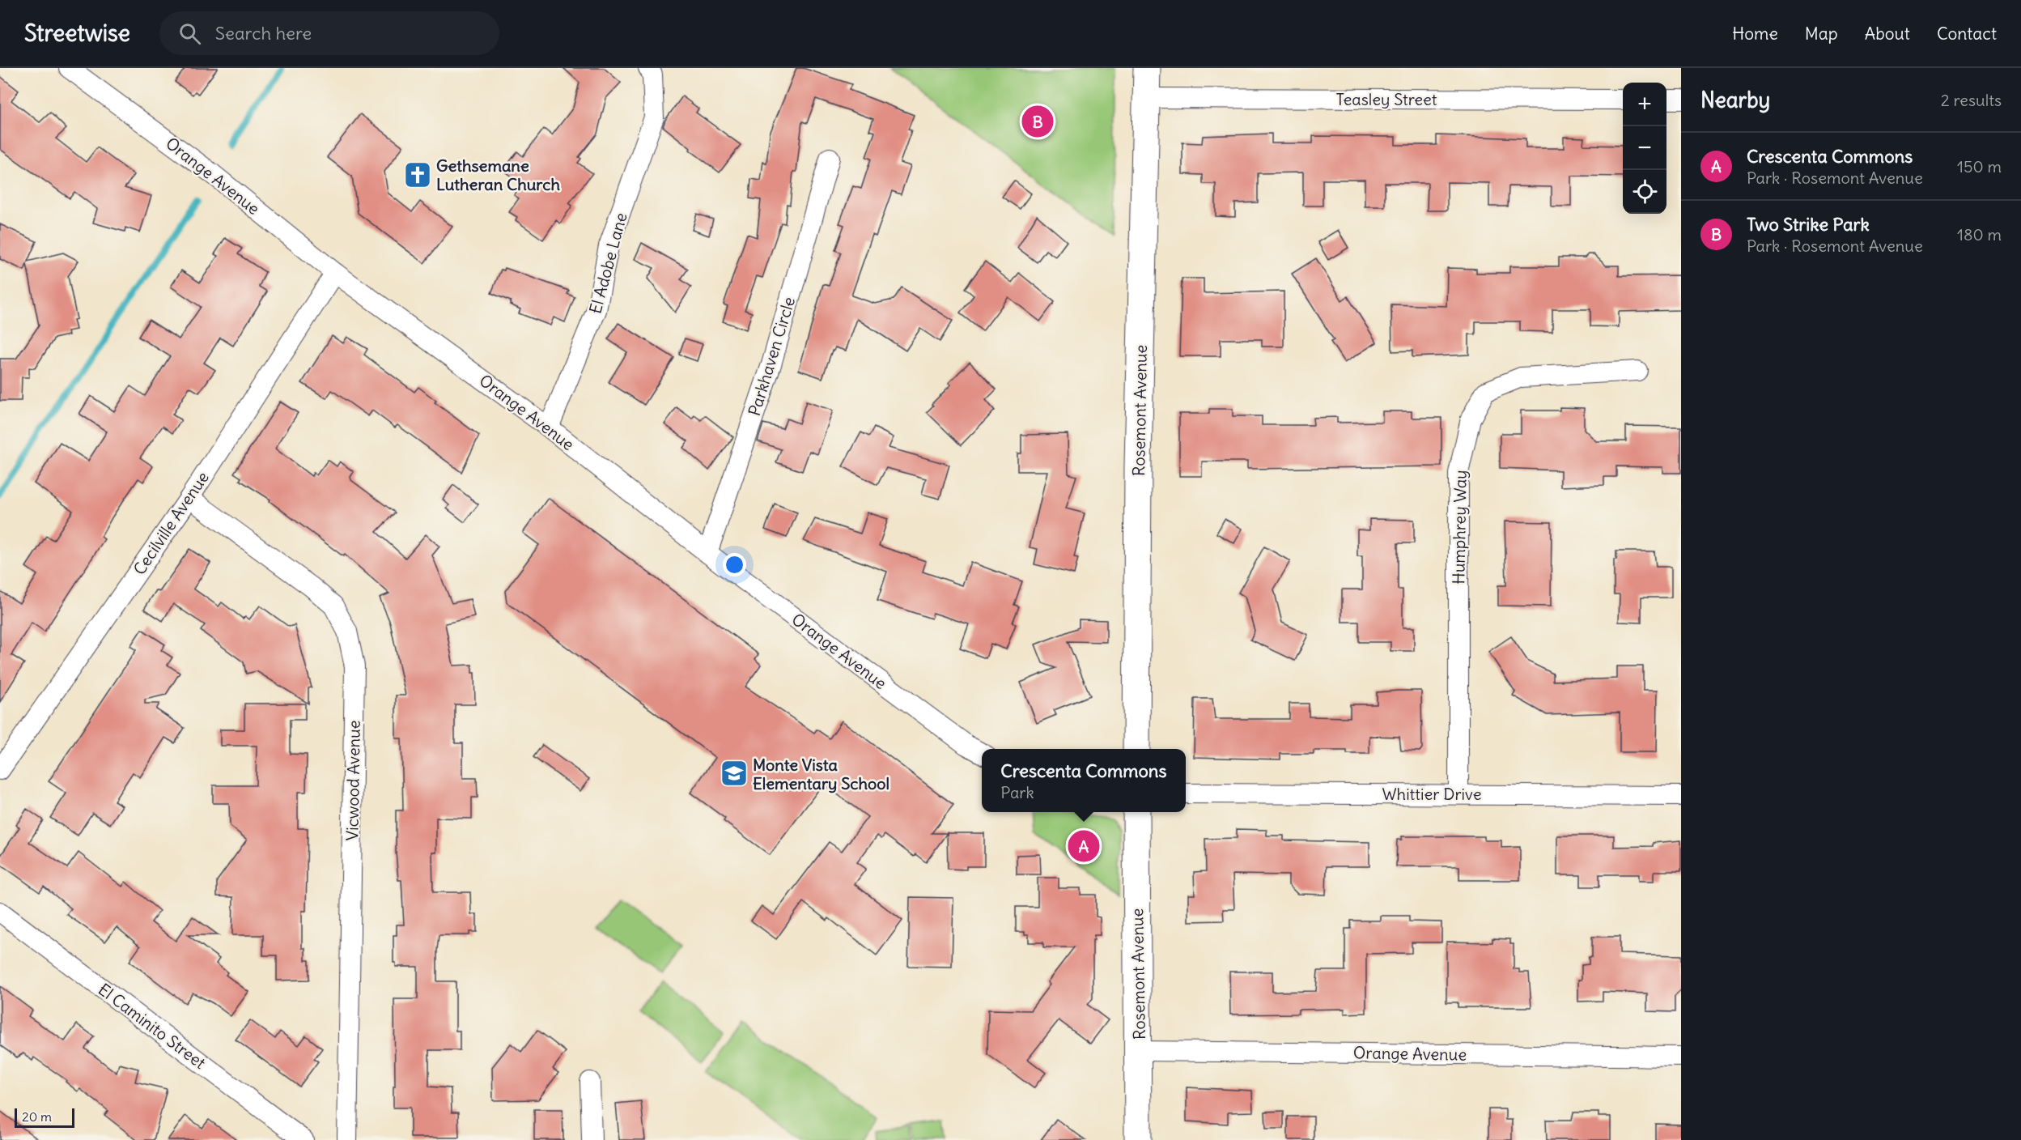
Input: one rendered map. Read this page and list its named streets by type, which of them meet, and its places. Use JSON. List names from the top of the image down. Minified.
{"streets":{"street":["Teasley Street","Orange Avenue","El Adobe Lane","Parkhaven Circle","Rosemont Avenue","Cecilville Avenue","Humphrey Way","Vicwood Avenue","Whittier Drive","El Caminito Street"]},"crossings":[["Teasley Street","Rosemont Avenue"],["Orange Avenue","El Adobe Lane"],["Orange Avenue","Parkhaven Circle"],["Orange Avenue","Rosemont Avenue"],["Orange Avenue","Cecilville Avenue"],["Cecilville Avenue","Vicwood Avenue"],["Humphrey Way","Whittier Drive"]],"places":{"church":["Gethsemane Lutheran Church"],"school or university":["Monte Vista Elementary School"]},"scale_bar":"20 m","page":{"header":"Streetwise","search":"Search here","nav":["Home","Map","About","Contact"],"heading":["Nearby","2 results"],"map_buttons":["+","−"],"pins":["B","A"],"list":[{"mark":"A","name":"Crescenta Commons","note":"Park · Rosemont Avenue","value":"150 m"},{"mark":"B","name":"Two Strike Park","note":"Park · Rosemont Avenue","value":"180 m"}],"popup":["Crescenta Commons","Park"],"scale":"20 m"}}
